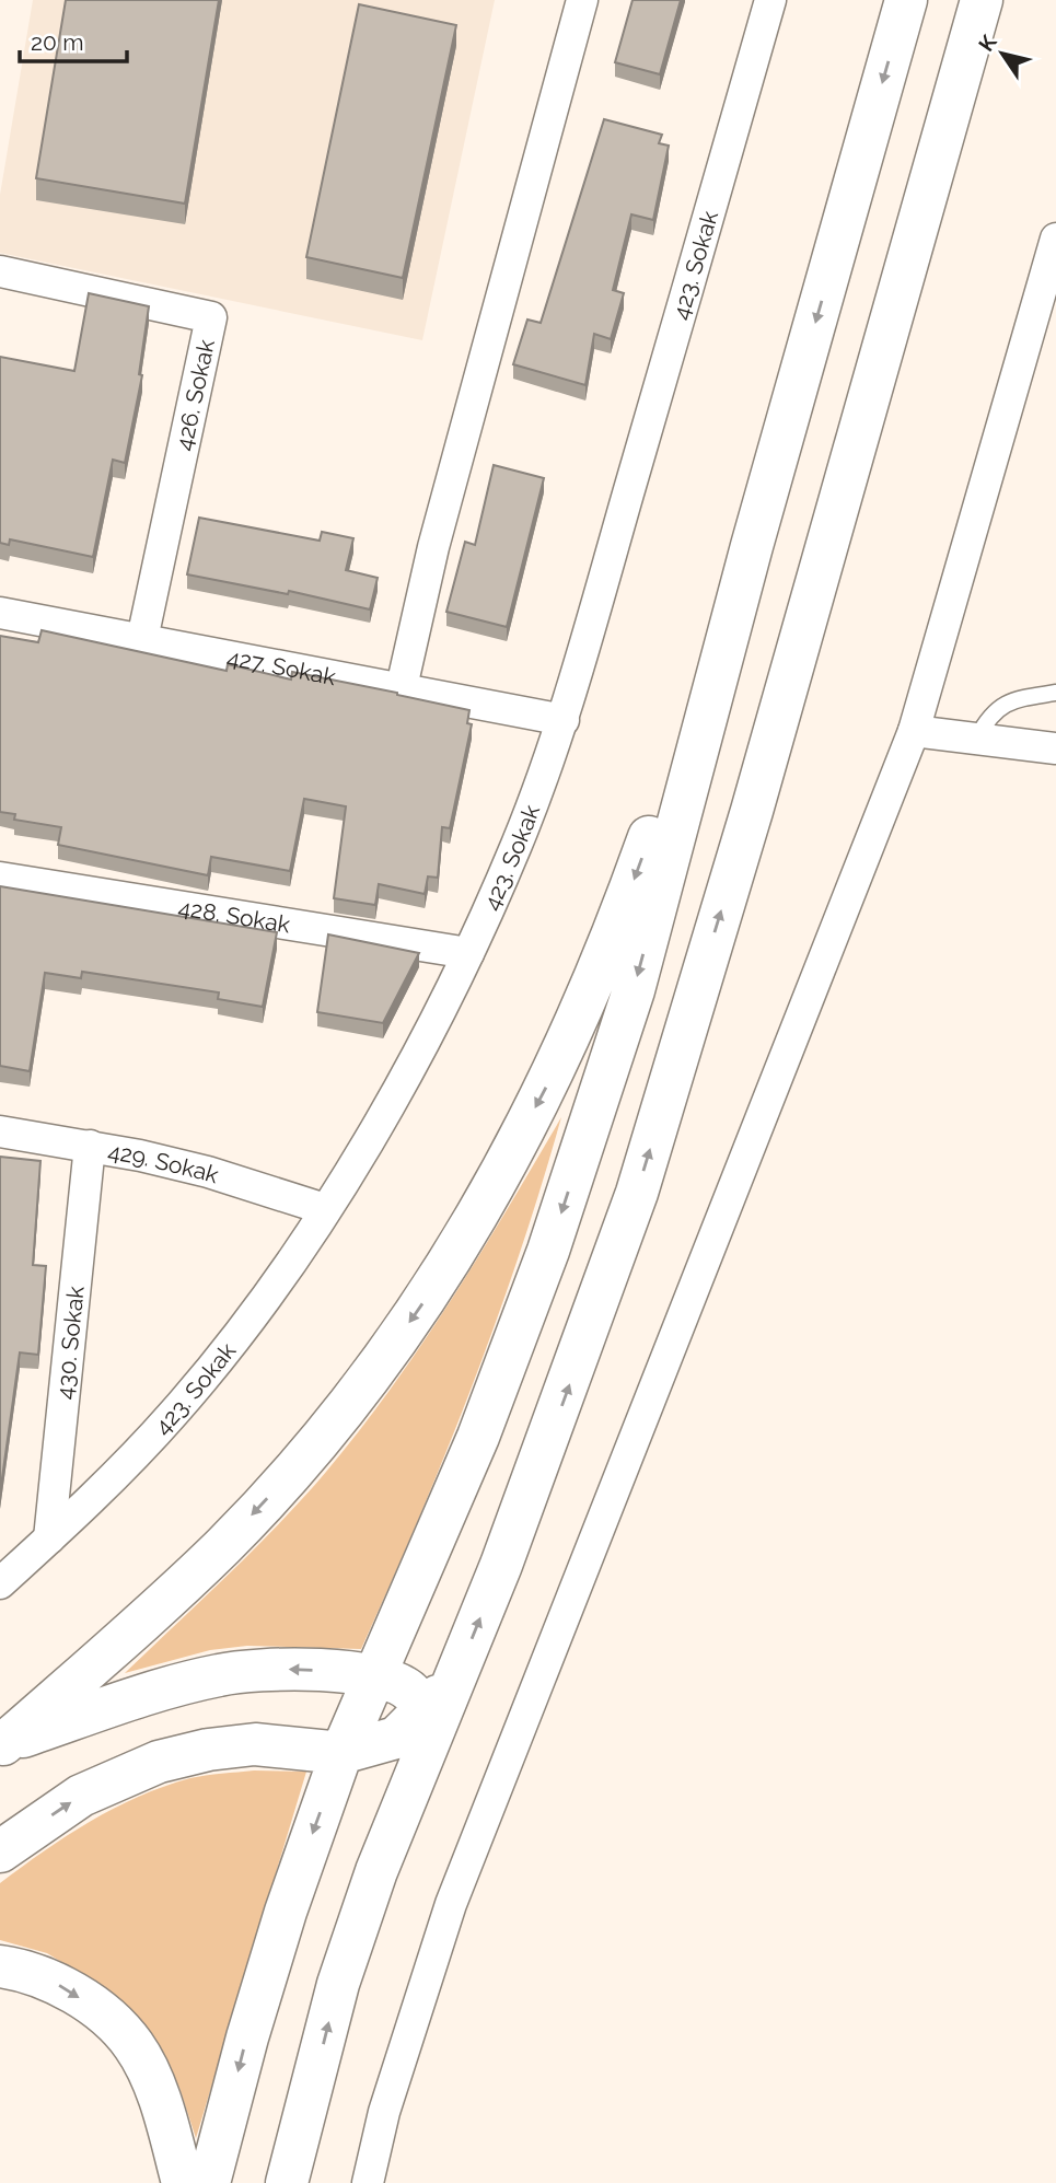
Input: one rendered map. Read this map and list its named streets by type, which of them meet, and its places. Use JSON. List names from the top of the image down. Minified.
{"streets":{"street":["423. Sokak","426. Sokak","427. Sokak","428. Sokak","429. Sokak","430. Sokak"]},"crossings":[["423. Sokak","427. Sokak"],["423. Sokak","428. Sokak"],["423. Sokak","429. Sokak"],["423. Sokak","430. Sokak"],["426. Sokak","427. Sokak"],["429. Sokak","430. Sokak"]],"scale_bar":"20 m","north":"top left"}
